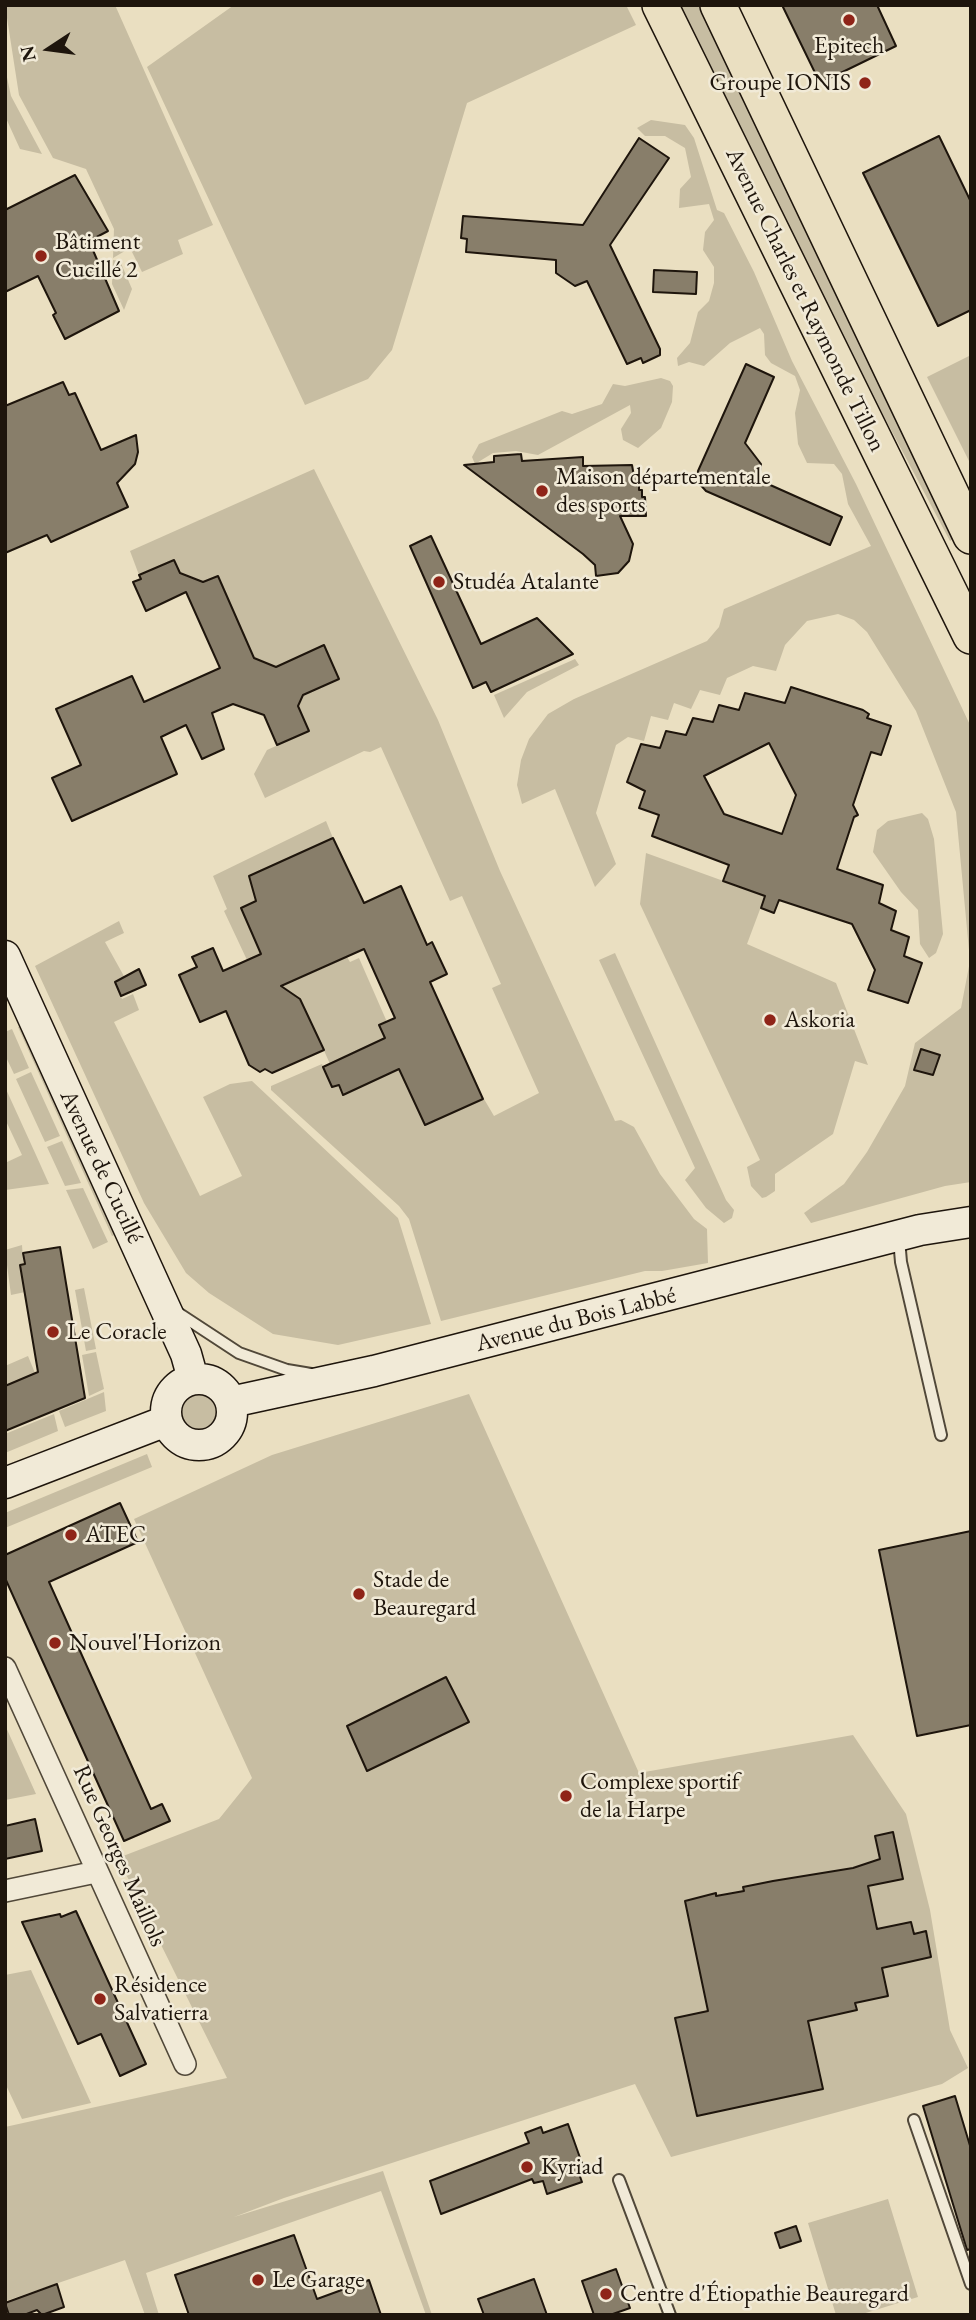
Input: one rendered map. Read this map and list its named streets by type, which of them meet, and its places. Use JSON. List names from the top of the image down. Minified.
{"streets":{"main road":["Avenue Charles et Raymonde Tillon"],"street":["Avenue de Cucillé","Avenue du Bois Labbé","Rue Georges Maillols"]},"crossings":[["Avenue de Cucillé","Avenue du Bois Labbé"]],"places":["Epitech","Groupe IONIS","Bâtiment Cucillé 2","Maison départementale des sports","Studéa Atalante","Askoria","Le Coracle","ATEC","Stade de Beauregard","Nouvel'Horizon","Complexe sportif de la Harpe","Résidence Salvatierra","Kyriad","Le Garage","Centre d'Étiopathie Beauregard"],"north":"left"}
